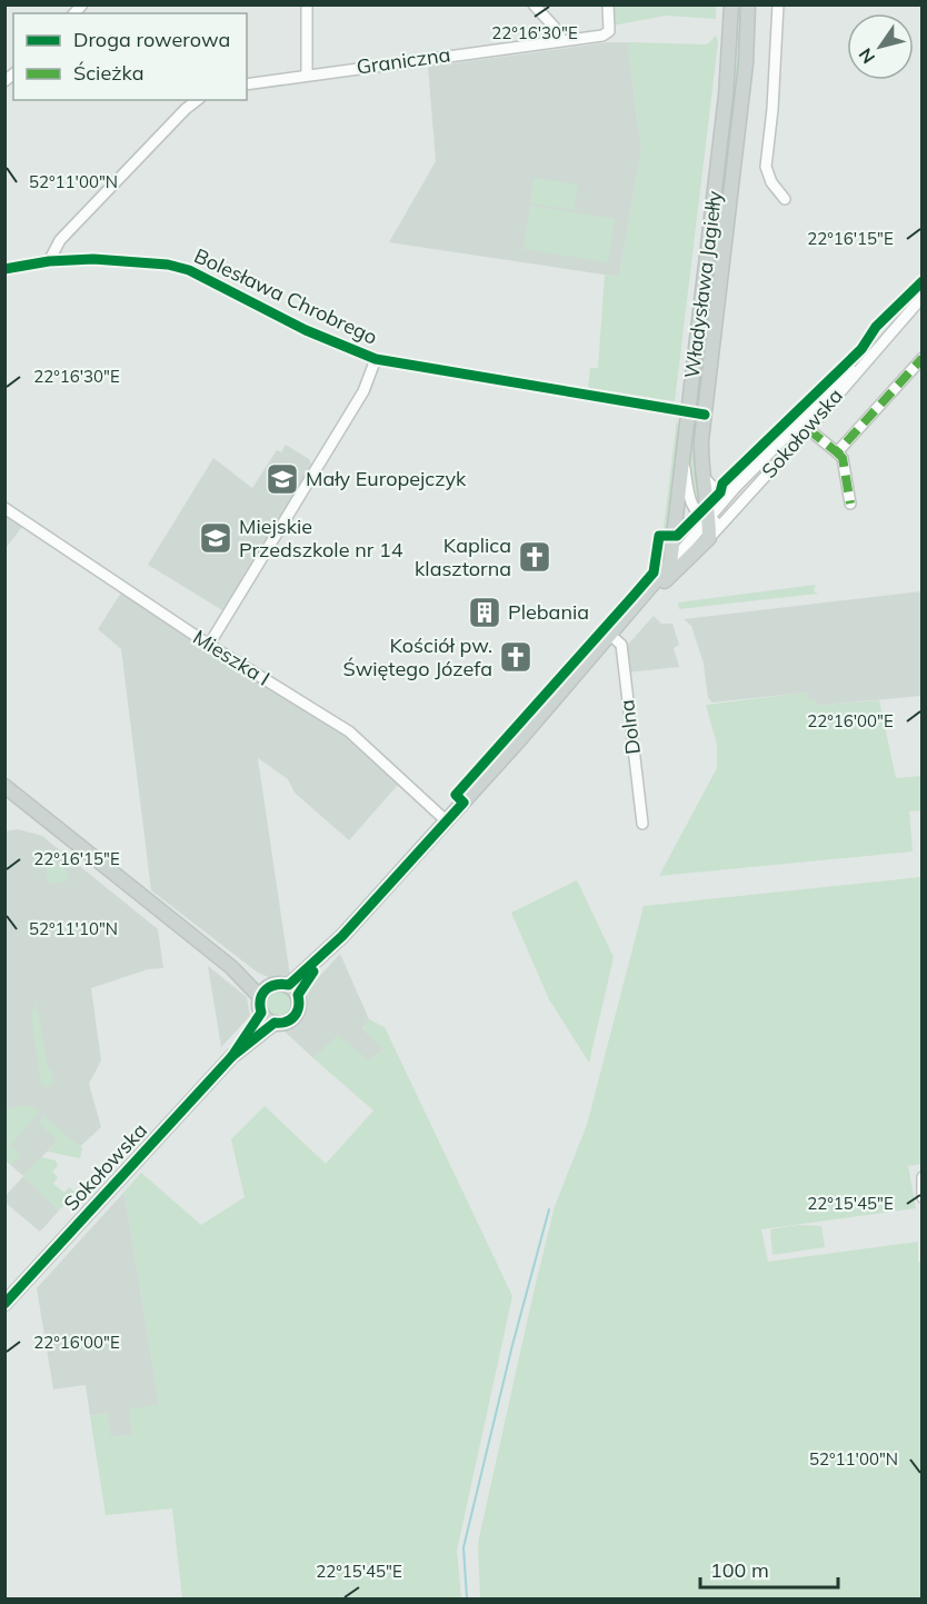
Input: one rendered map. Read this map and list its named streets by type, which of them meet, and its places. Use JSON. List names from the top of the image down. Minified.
{"streets":{"main road":["Władysława Jagiełły","Sokołowska"],"street":["Graniczna","Bolesława Chrobrego","Mieszka I","Dolna"]},"crossings":[["Władysława Jagiełły","Bolesława Chrobrego"],["Władysława Jagiełły","Sokołowska"],["Sokołowska","Mieszka I"],["Sokołowska","Dolna"]],"places":{"school or university":["Mały Europejczyk","Miejskie Przedszkole nr 14"],"church":["Kaplica klasztorna","Kościół pw. Świętego Józefa"],"building":["Plebania"]},"legend":["Droga rowerowa","Ścieżka"],"scale_bar":"100 m","north":"bottom left","coordinates":["22°16'30\"E","52°11'00\"N","22°16'15\"E","22°16'00\"E","52°11'10\"N","22°15'45\"E"]}
